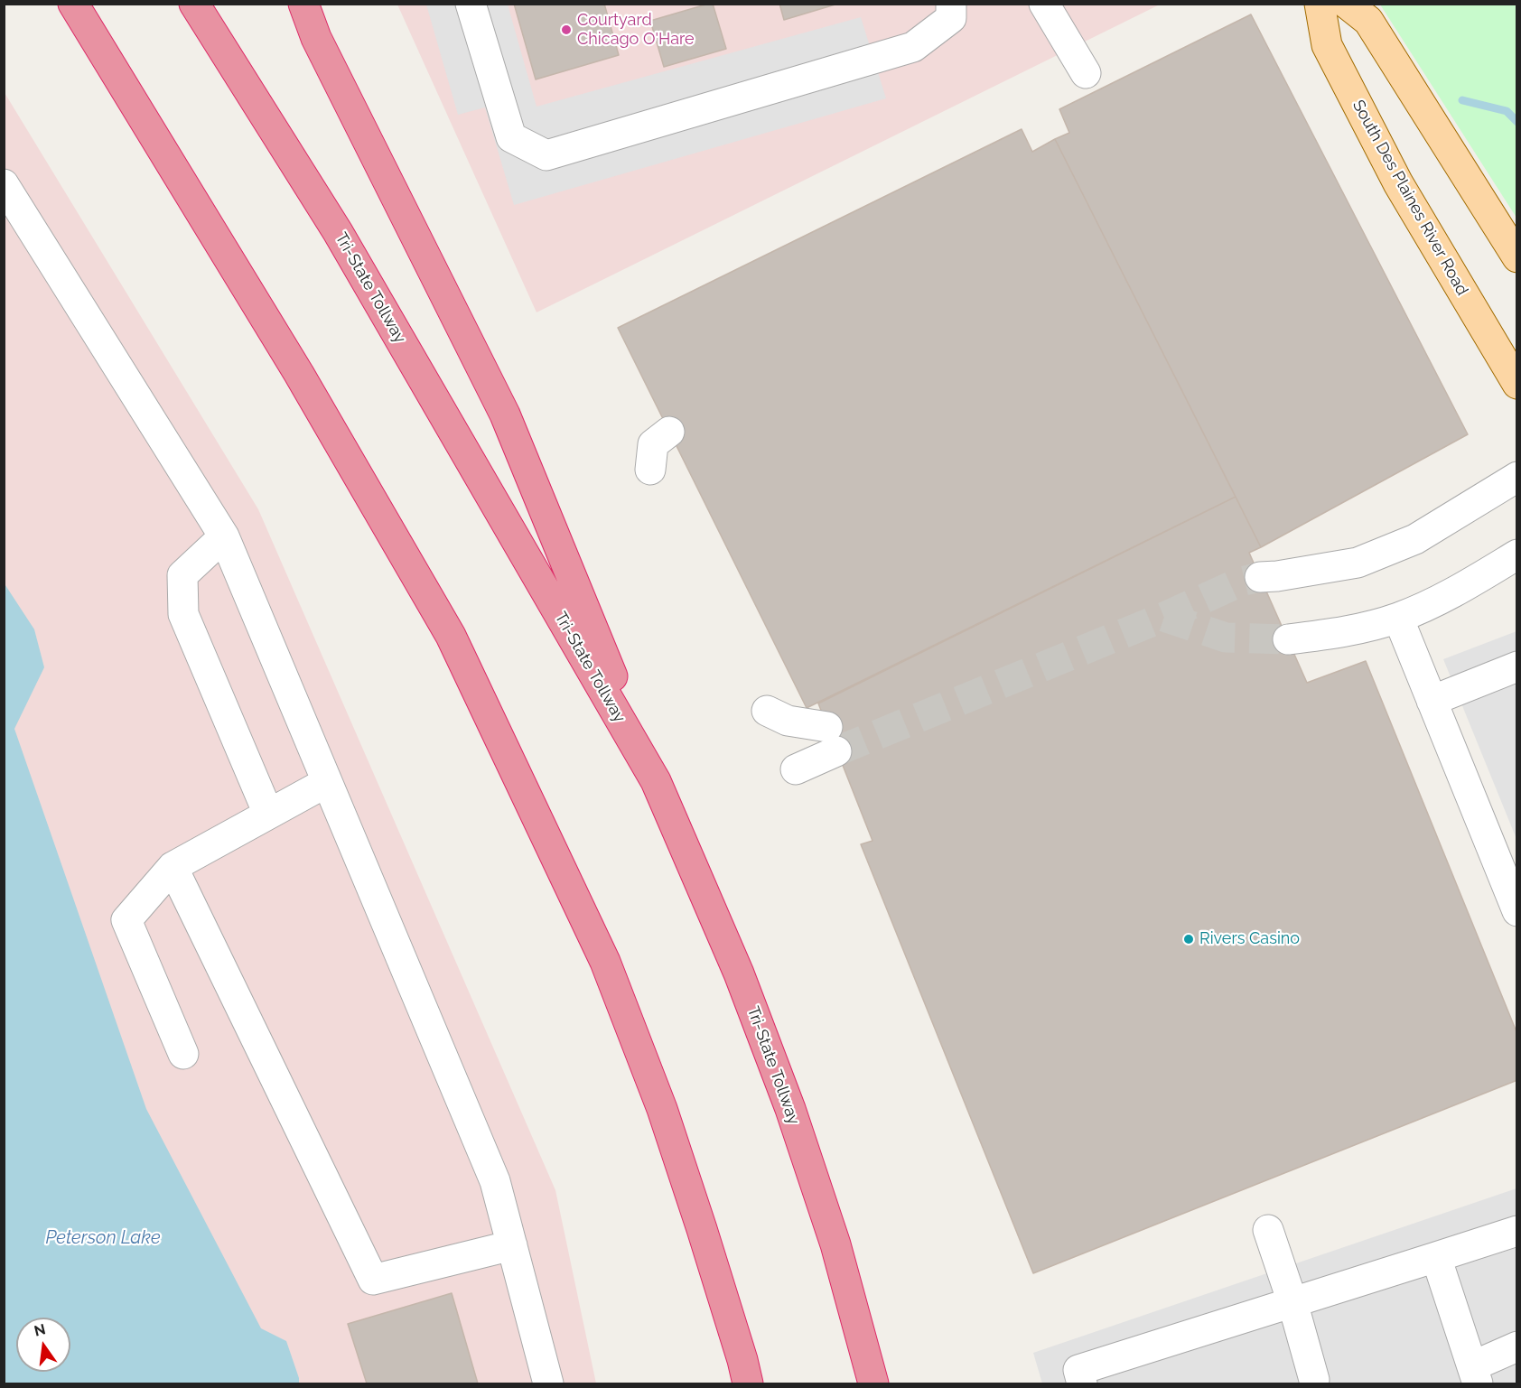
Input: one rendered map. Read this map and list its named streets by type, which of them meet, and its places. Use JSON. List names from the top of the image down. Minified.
{"streets":{"highway":["Tri-State Tollway"],"main road":["South Des Plaines River Road"]},"water":["Peterson Lake"],"places":["Courtyard Chicago O'Hare","Rivers Casino"],"north":"top"}
